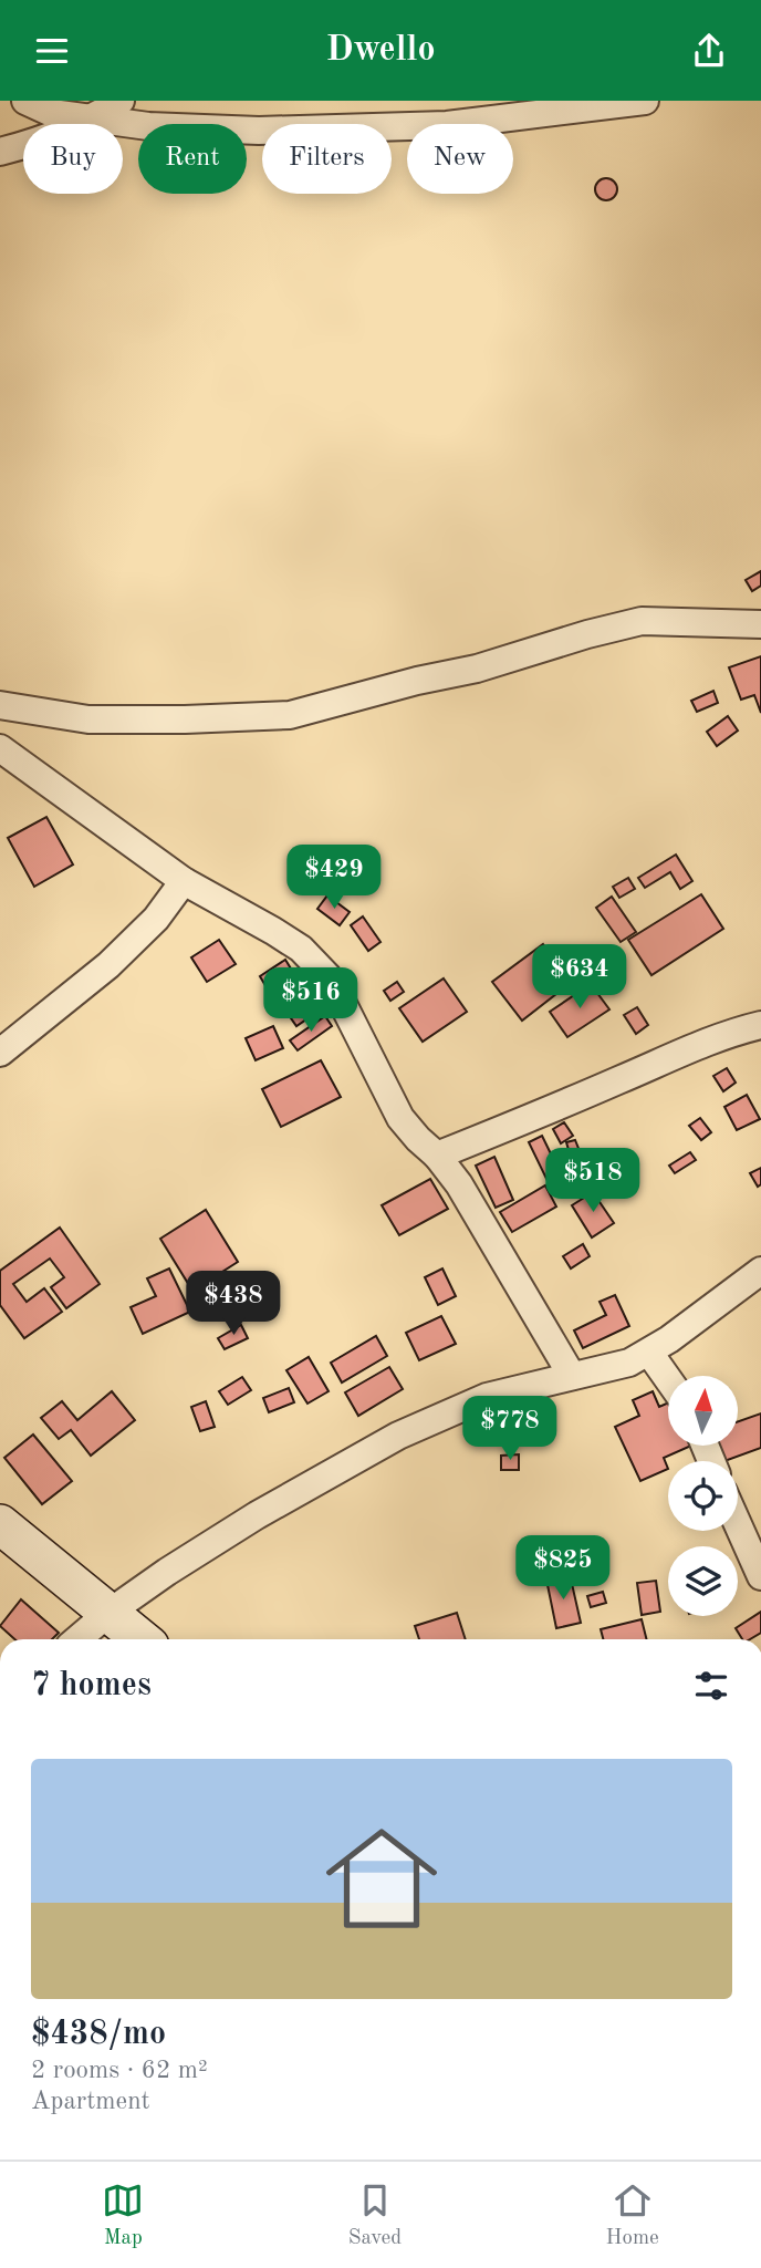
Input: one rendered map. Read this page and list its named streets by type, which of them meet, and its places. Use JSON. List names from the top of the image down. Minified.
{"north":"top","page":{"header":"Dwello","chip":["Buy","Rent","Filters","New"],"price":["$429","$634","$516","$518","$438","$778","$825"],"heading":"7 homes","list":[{"name":"$438/mo","note":"2 rooms · 62 m² · Apartment"}],"tabs":["Map","Saved","Home"]}}
